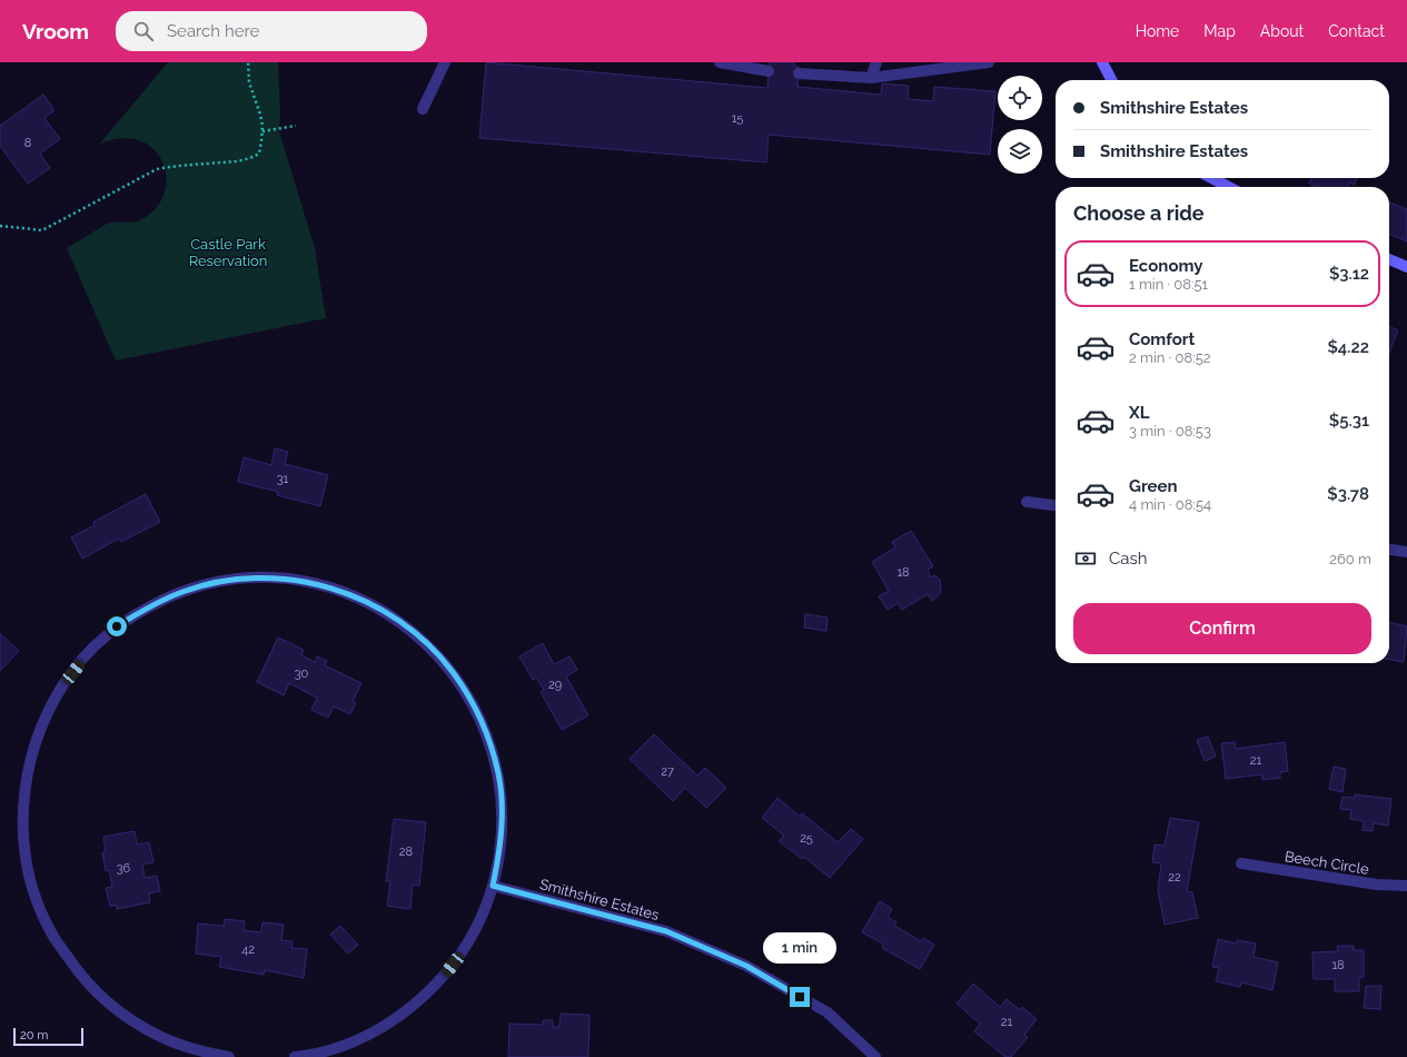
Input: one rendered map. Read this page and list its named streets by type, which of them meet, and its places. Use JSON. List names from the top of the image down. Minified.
{"streets":{"street":["Beech Circle","Smithshire Estates"]},"parks":["Castle Park Reservation"],"house_numbers":["15","8","31","18","30","29","21","27","25","28","36","22","42","18","21"],"scale_bar":"20 m","page":{"header":"Vroom","search":"Search here","nav":["Home","Map","About","Contact"],"banner":["Smithshire Estates","Smithshire Estates"],"heading":"Choose a ride","list":[{"name":"Economy","note":"1 min · 08:51","value":"$3.12"},{"name":"Comfort","note":"2 min · 08:52","value":"$4.22"},{"name":"XL","note":"3 min · 08:53","value":"$5.31"},{"name":"Green","note":"4 min · 08:54","value":"$3.78"}],"pay":["Cash","260 m"],"buttons":"Confirm","bubble":"1 min","scale":"20 m"}}
